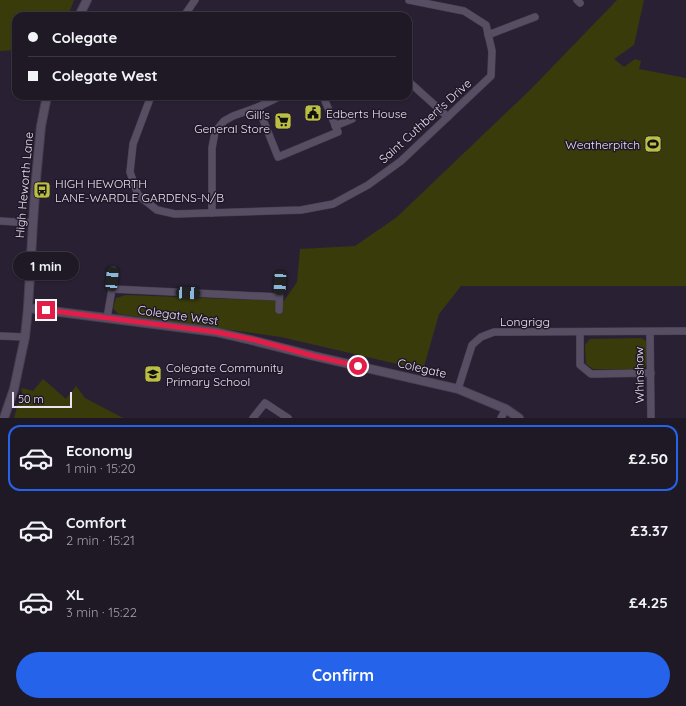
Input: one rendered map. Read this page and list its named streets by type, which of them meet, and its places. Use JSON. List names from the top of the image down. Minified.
{"streets":{"street":["Saint Cuthbert's Drive","High Heworth Lane","Colegate West","Longrigg","Colegate","Whinshaw"]},"crossings":[["High Heworth Lane","Colegate West"],["Colegate West","Colegate"],["Longrigg","Colegate"],["Longrigg","Whinshaw"]],"places":{"public building":["Edberts House"],"supermarket":["Gill's General Store"],"sports":["Weatherpitch"],"bus stop":["HIGH HEWORTH LANE-WARDLE GARDENS-N/B"],"school or university":["Colegate Community Primary School"]},"scale_bar":"50 m","page":{"banner":["Colegate","Colegate West"],"bubble":"1 min","scale":"50 m","list":[{"name":"Economy","note":"1 min · 15:20","value":"£2.50"},{"name":"Comfort","note":"2 min · 15:21","value":"£3.37"},{"name":"XL","note":"3 min · 15:22","value":"£4.25"}],"buttons":"Confirm"}}
